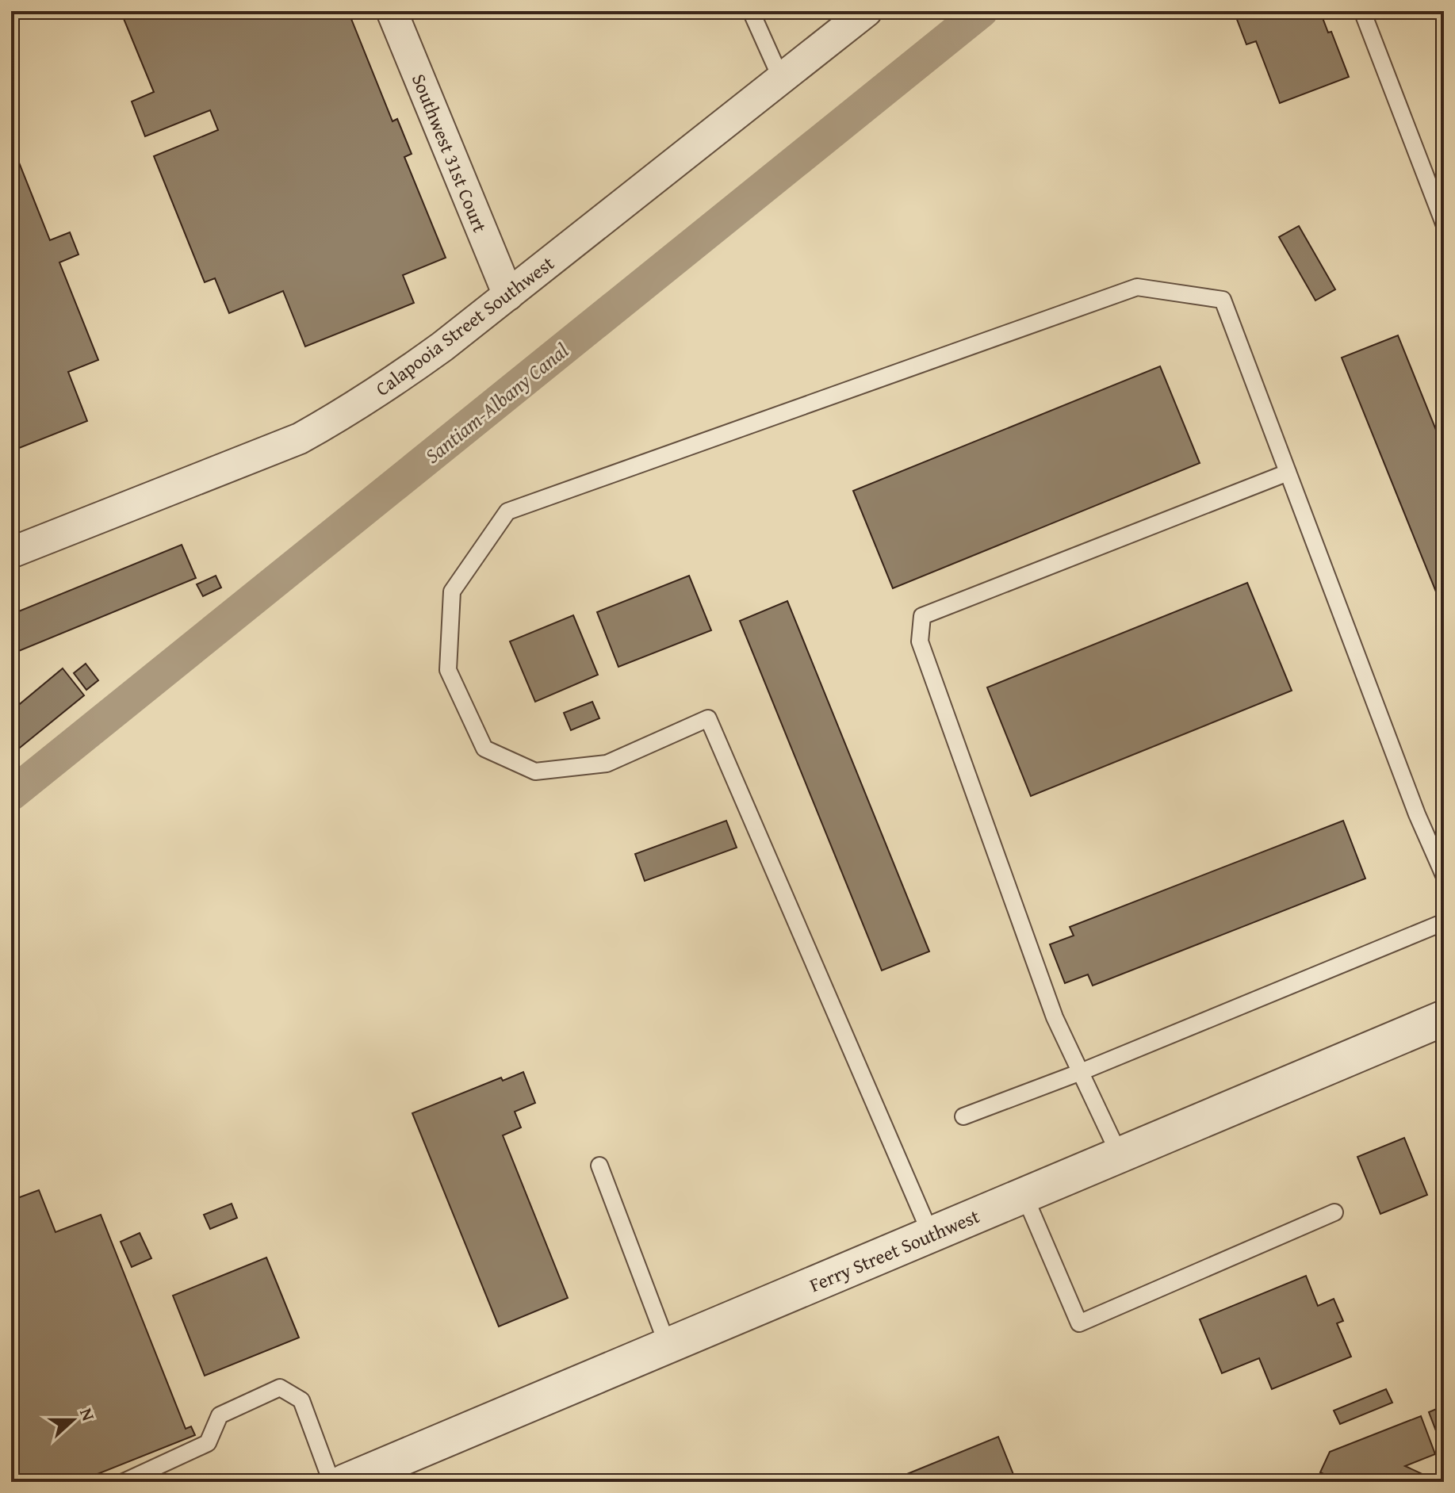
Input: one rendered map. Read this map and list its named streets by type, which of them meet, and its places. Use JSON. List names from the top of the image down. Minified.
{"streets":{"street":["Southwest 31st Court","Calapooia Street Southwest","Ferry Street Southwest"]},"crossings":[["Southwest 31st Court","Calapooia Street Southwest"]],"water":["Santiam-Albany Canal"],"north":"right"}
